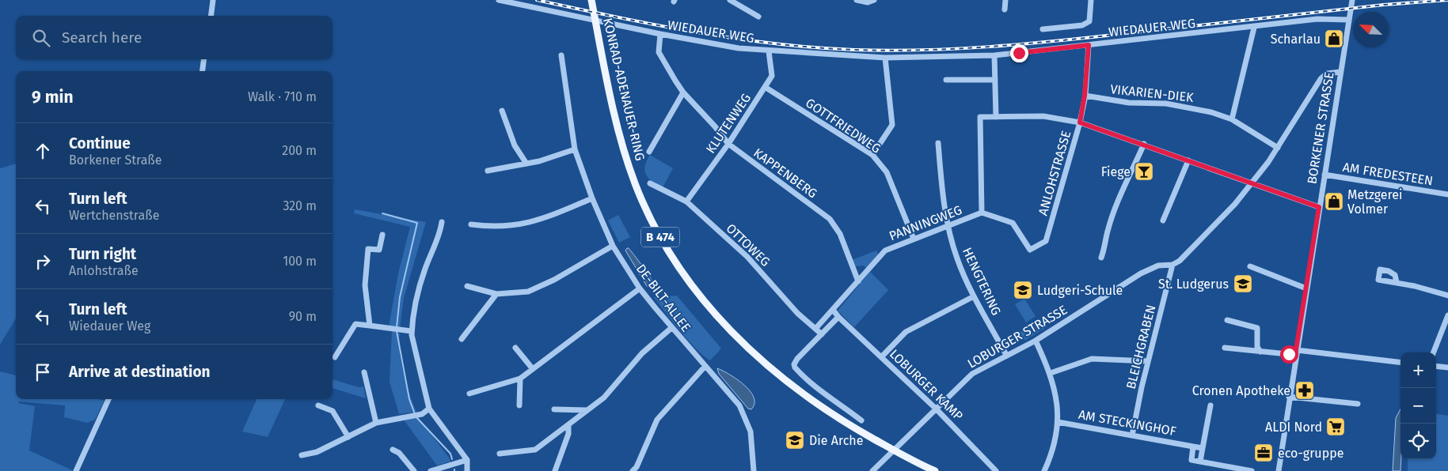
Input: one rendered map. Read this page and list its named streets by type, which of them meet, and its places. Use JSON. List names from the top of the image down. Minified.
{"streets":{"main road":["KONRAD-ADENAUER-RING","B 474"],"street":["WIEDAUER WEG","VIKARIEN-DIEK","KLUTENWEG","GOTTFRIEDWEG","BORKENER STRASSE","KAPPENBERG","ANLOHSTRASSE","AM FREDESTEEN","PANNINGWEG","OTTOWEG","HENGTERING","DE-BILT-ALLEE","LOBURGER STRASSE","BLEICHGRABEN","LOBURGER KAMP","AM STECKINGHOF"]},"crossings":[["WIEDAUER WEG","KLUTENWEG"],["WIEDAUER WEG","BORKENER STRASSE"],["WIEDAUER WEG","KAPPENBERG"],["WIEDAUER WEG","ANLOHSTRASSE"],["KONRAD-ADENAUER-RING","LOBURGER STRASSE"],["VIKARIEN-DIEK","ANLOHSTRASSE"],["VIKARIEN-DIEK","LOBURGER STRASSE"],["KLUTENWEG","GOTTFRIEDWEG"],["KLUTENWEG","KAPPENBERG"],["KLUTENWEG","OTTOWEG"],["GOTTFRIEDWEG","PANNINGWEG"],["BORKENER STRASSE","AM FREDESTEEN"],["BORKENER STRASSE","LOBURGER STRASSE"],["KAPPENBERG","PANNINGWEG"],["ANLOHSTRASSE","PANNINGWEG"],["PANNINGWEG","OTTOWEG"],["PANNINGWEG","HENGTERING"],["HENGTERING","LOBURGER STRASSE"],["LOBURGER STRASSE","BLEICHGRABEN"],["LOBURGER STRASSE","LOBURGER KAMP"],["BLEICHGRABEN","AM STECKINGHOF"]],"places":{"shop":["Scharlau","Metzgerei Volmer"],"bar":["Fiege"],"school or university":["St. Ludgerus","Ludgeri-Schule","Die Arche"],"pharmacy":["Cronen Apotheke"],"supermarket":["ALDI Nord"],"office":["eco-gruppe"]},"north":"top left","page":{"search":"Search here","heading":["9 min","Walk · 710 m"],"list":[["Continue","Borkener Straße","200 m"],["Turn left","Wertchenstraße","320 m"],["Turn right","Anlohstraße","100 m"],["Turn left","Wiedauer Weg","90 m"],"Arrive at destination"],"map_buttons":["+","−"]}}
